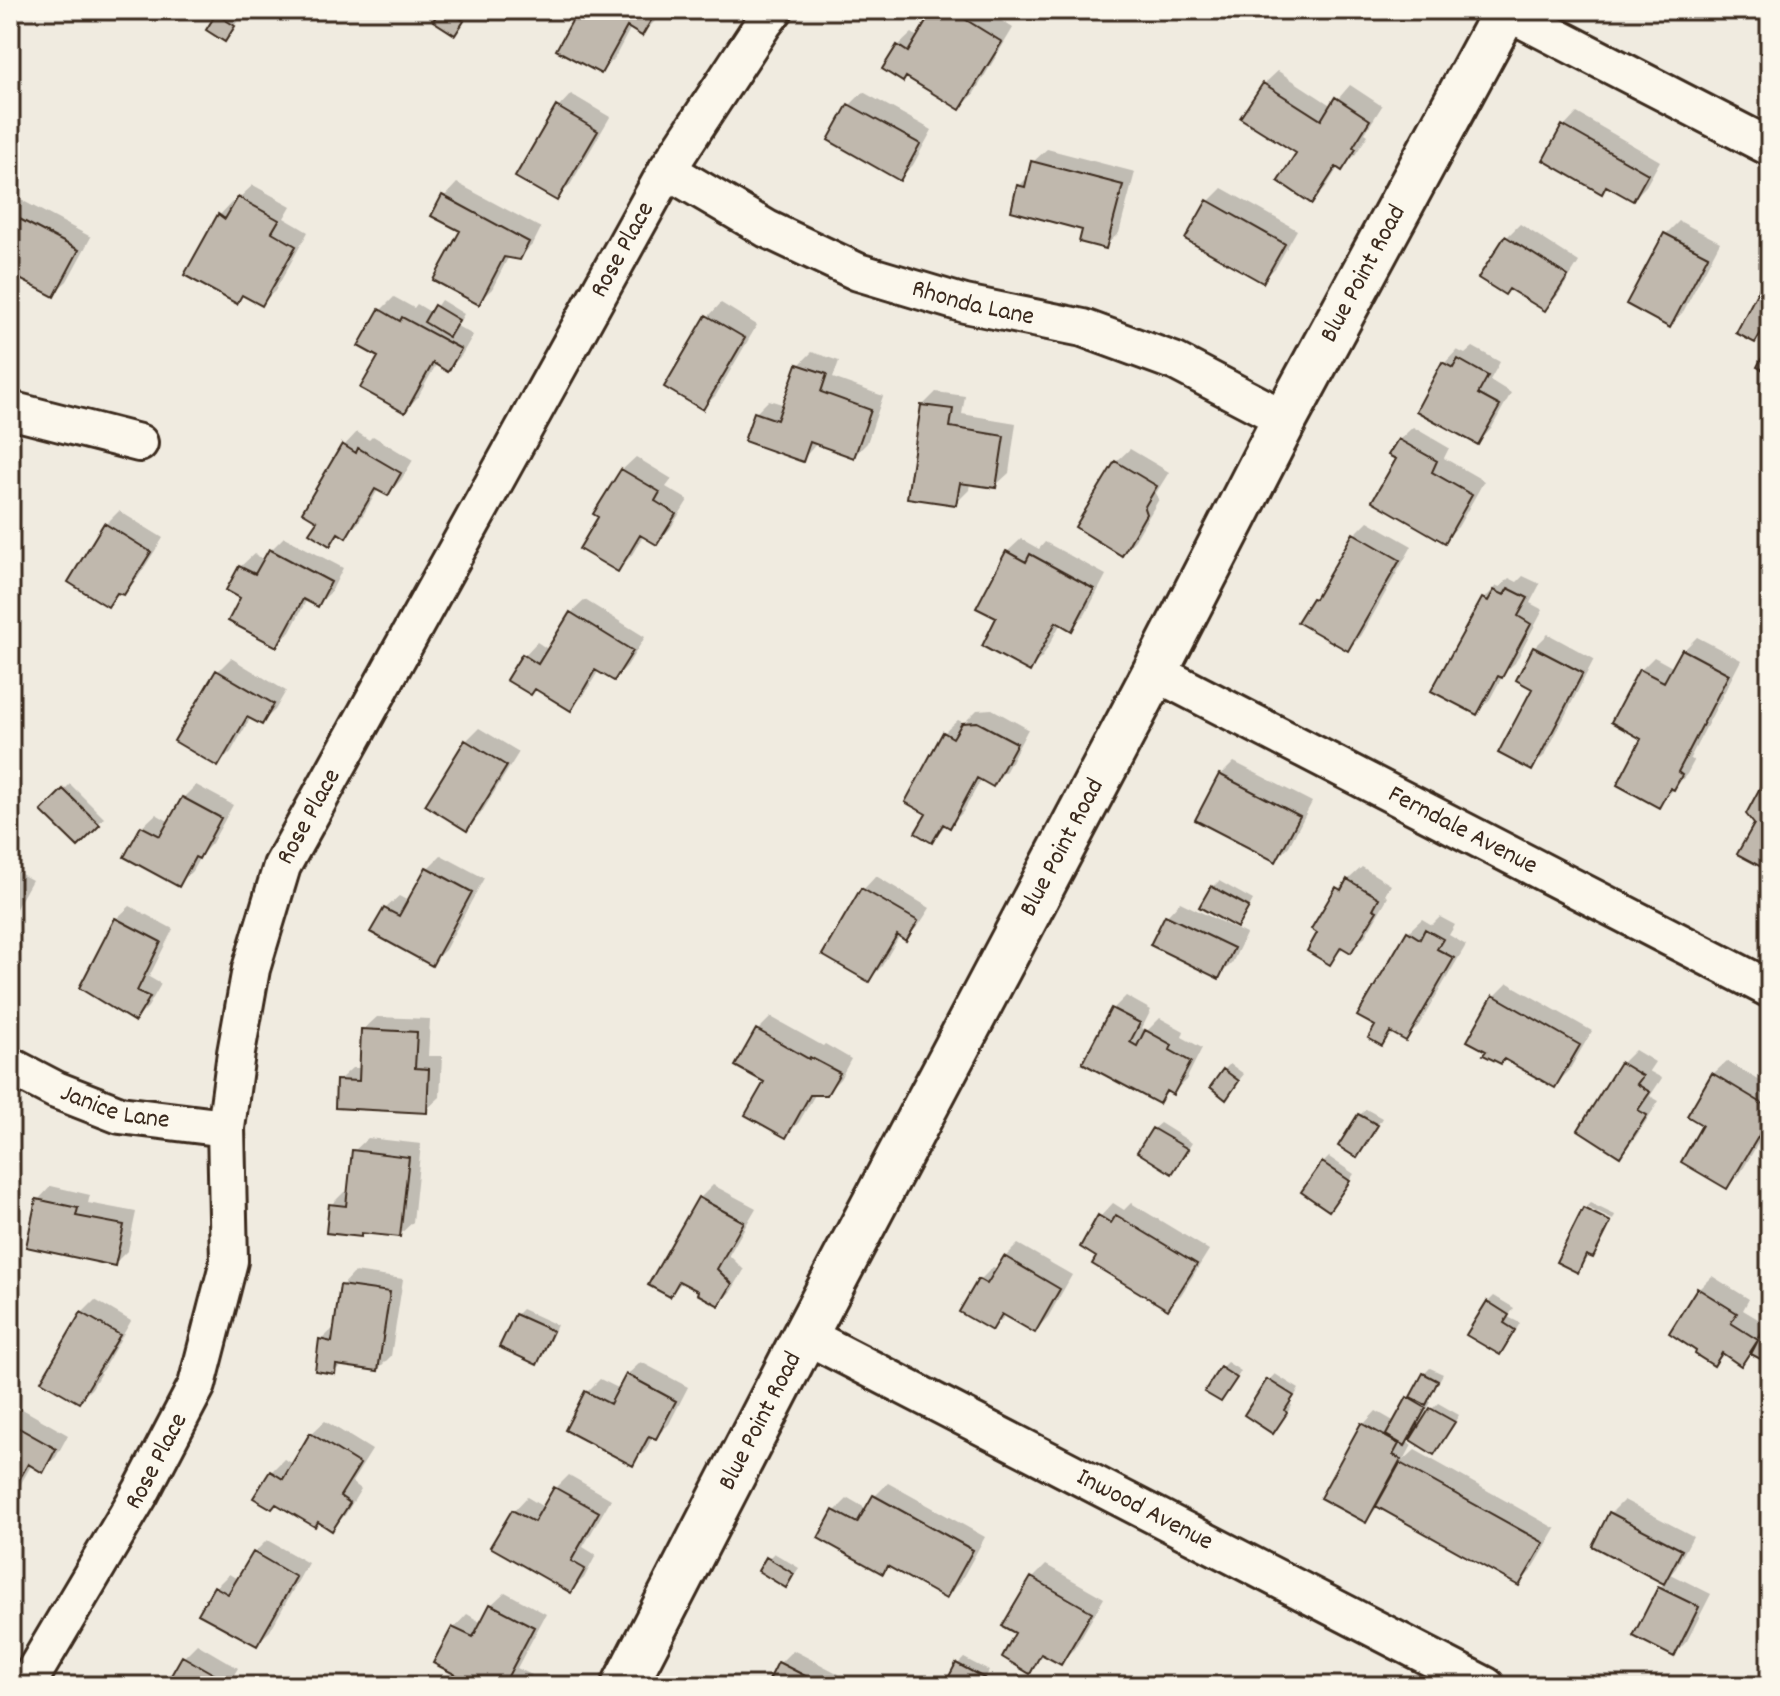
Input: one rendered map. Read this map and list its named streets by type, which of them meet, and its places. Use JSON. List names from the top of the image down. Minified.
{"streets":{"street":["Rose Place","Blue Point Road","Rhonda Lane","Ferndale Avenue","Janice Lane","Inwood Avenue"]},"crossings":[["Rose Place","Rhonda Lane"],["Rose Place","Janice Lane"],["Blue Point Road","Rhonda Lane"],["Blue Point Road","Ferndale Avenue"],["Blue Point Road","Inwood Avenue"]]}
